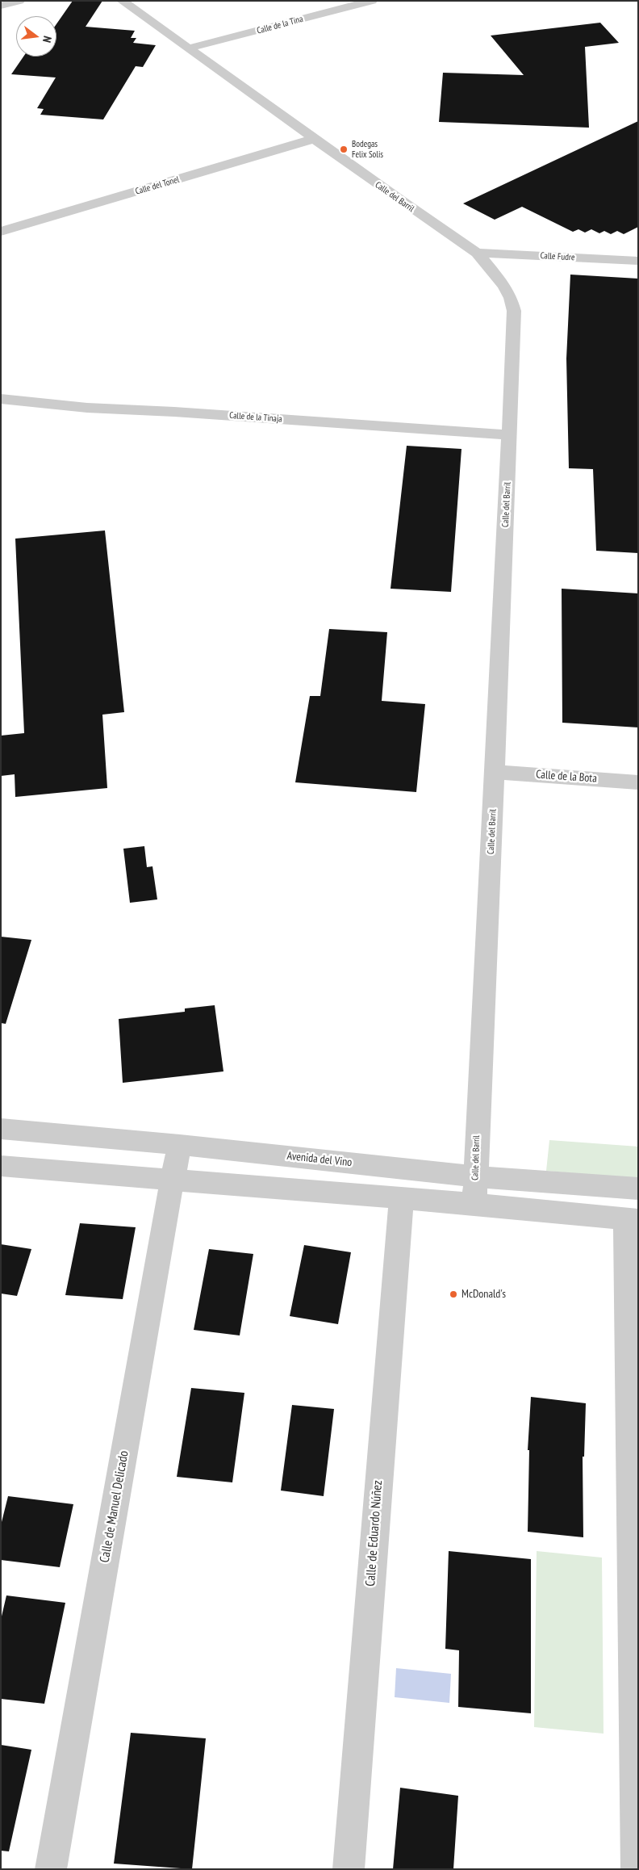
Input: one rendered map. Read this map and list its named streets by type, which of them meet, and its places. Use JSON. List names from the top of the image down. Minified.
{"streets":{"street":["Calle de la Tina","Calle del Tonel","Calle del Barril","Calle Fudre","Calle de la Tinaja","Calle de la Bota","Avenida del Vino","Calle de Manuel Delicado","Calle de Eduardo Núñez"]},"crossings":[["Calle de la Tina","Calle del Barril"],["Calle del Tonel","Calle del Barril"],["Calle del Barril","Calle Fudre"],["Calle del Barril","Calle de la Tinaja"],["Calle del Barril","Calle de la Bota"],["Calle del Barril","Avenida del Vino"],["Avenida del Vino","Calle de Manuel Delicado"]],"places":["Bodegas Felix Solis","McDonald's"],"north":"right"}
